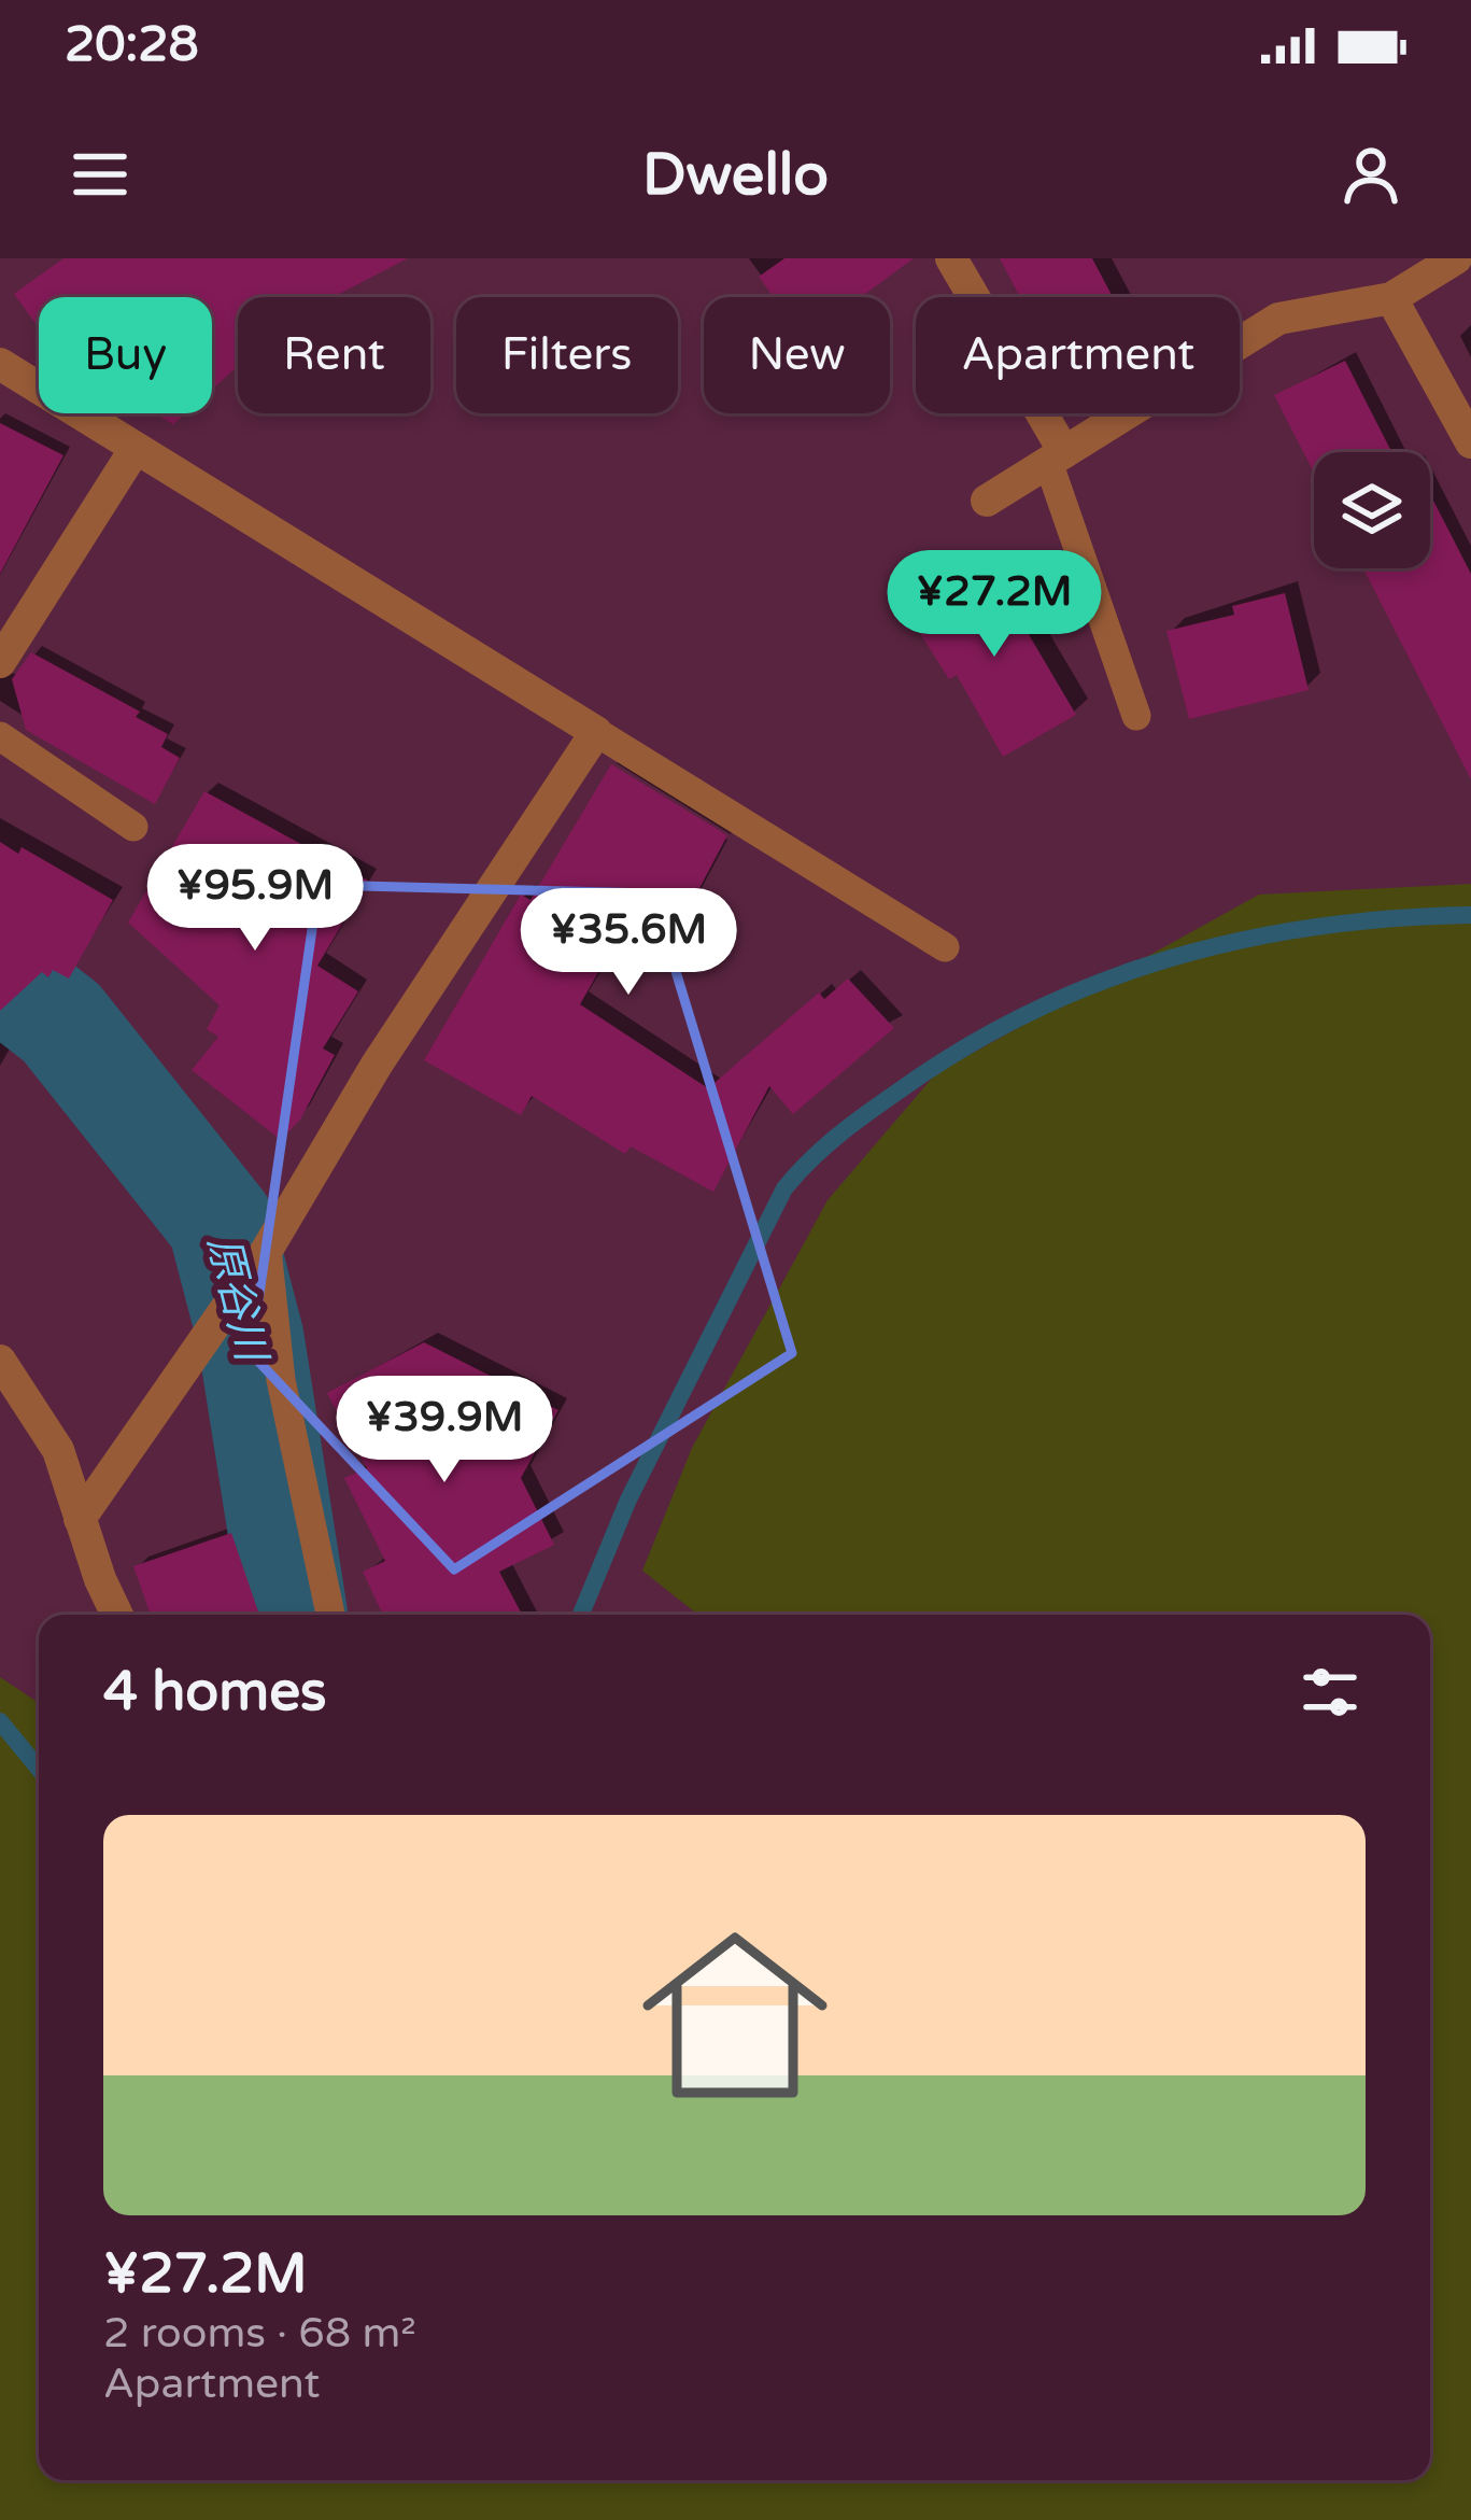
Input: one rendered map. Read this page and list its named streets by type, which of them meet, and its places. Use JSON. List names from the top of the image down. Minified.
{"water":["原谷川"],"page":{"status":"20:28","header":"Dwello","chip":["Buy","Rent","Filters","New","Apartment"],"price":["¥27.2M","¥95.9M","¥35.6M","¥39.9M"],"heading":"4 homes","list":[{"name":"¥27.2M","note":"2 rooms · 68 m² · Apartment"}]}}
